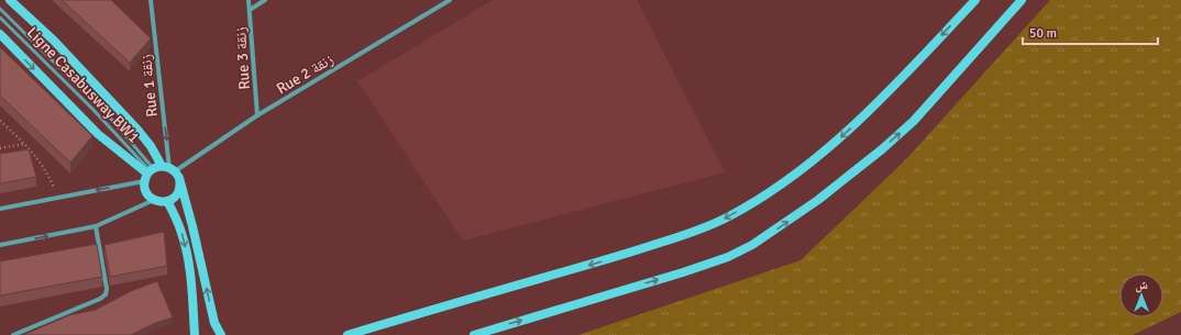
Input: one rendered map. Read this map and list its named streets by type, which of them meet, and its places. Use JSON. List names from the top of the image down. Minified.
{"streets":{"street":["Rue 3 زنقة","Rue 2 زنقة","Rue 1 زنقة"],"lane":["Ligne Casabusway BW1"]},"crossings":[["Rue 3 زنقة","Rue 2 زنقة"],["Rue 2 زنقة","Ligne Casabusway BW1"],["Rue 2 زنقة","Rue 1 زنقة"],["Ligne Casabusway BW1","Rue 1 زنقة"]],"one_way":["Rue 1 زنقة"],"scale_bar":"50 m","north":"top"}
